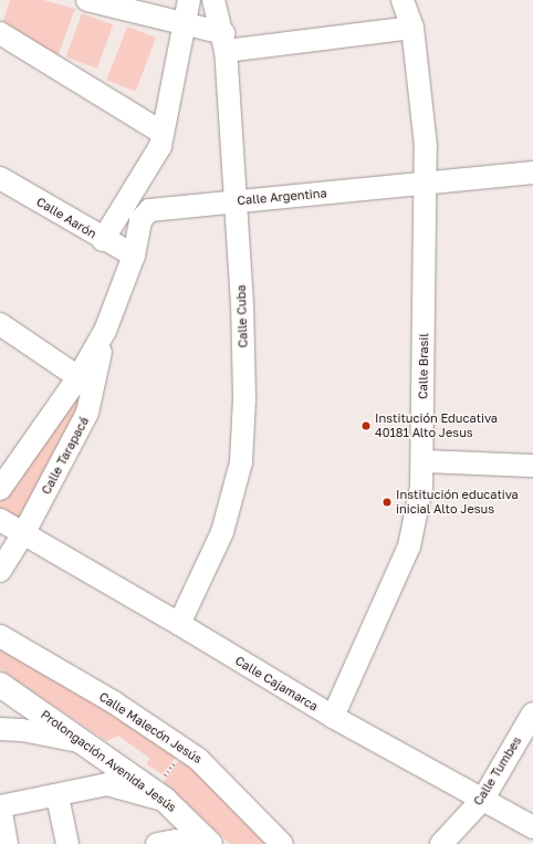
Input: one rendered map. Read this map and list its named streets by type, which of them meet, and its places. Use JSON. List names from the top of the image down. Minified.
{"streets":{"main road":["Prolongación Avenida Jesús"],"street":["Calle Argentina","Calle Aarón","Calle Cuba","Calle Brasil","Calle Tarapacá","Calle Cajamarca","Calle Malecón Jesús","Calle Tumbes"]},"crossings":[["Calle Argentina","Calle Aarón"],["Calle Argentina","Calle Cuba"],["Calle Argentina","Calle Brasil"],["Calle Cuba","Calle Cajamarca"],["Calle Brasil","Calle Cajamarca"],["Calle Tarapacá","Calle Cajamarca"],["Calle Cajamarca","Calle Tumbes"]],"places":["Institución Educativa 40181 Alto Jesus","Institución educativa inicial Alto Jesus"]}
